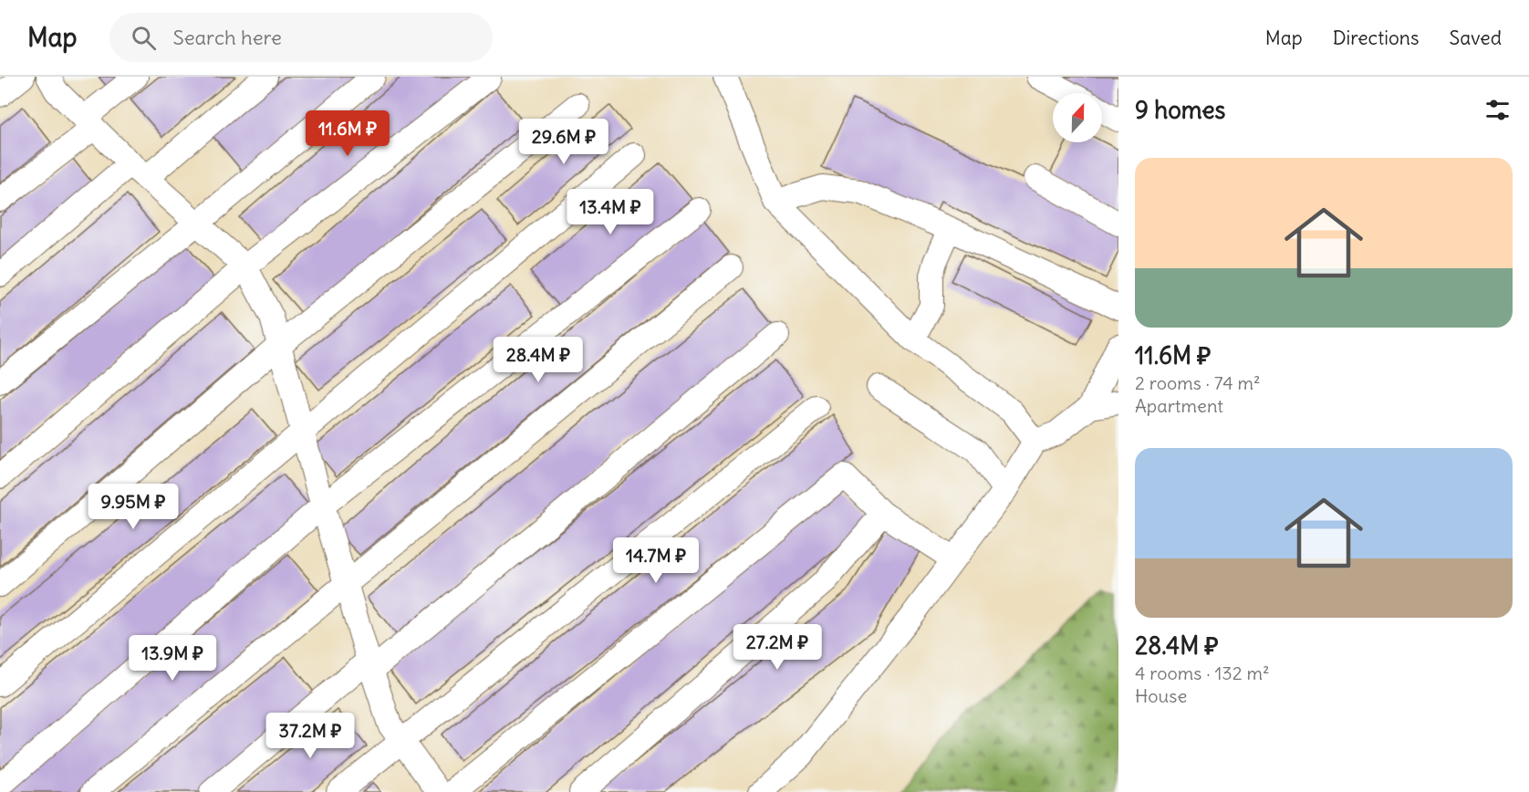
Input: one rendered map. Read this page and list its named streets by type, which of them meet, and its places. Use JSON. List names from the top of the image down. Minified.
{"north":"top","page":{"header":"Map","search":"Search here","nav":["Map","Directions","Saved"],"heading":"9 homes","price":["11.6M ₽","29.6M ₽","13.4M ₽","28.4M ₽","9.95M ₽","14.7M ₽","27.2M ₽","13.9M ₽","37.2M ₽"],"list":[{"name":"11.6M ₽","note":"2 rooms · 74 m² · Apartment"},{"name":"28.4M ₽","note":"4 rooms · 132 m² · House"}]}}
